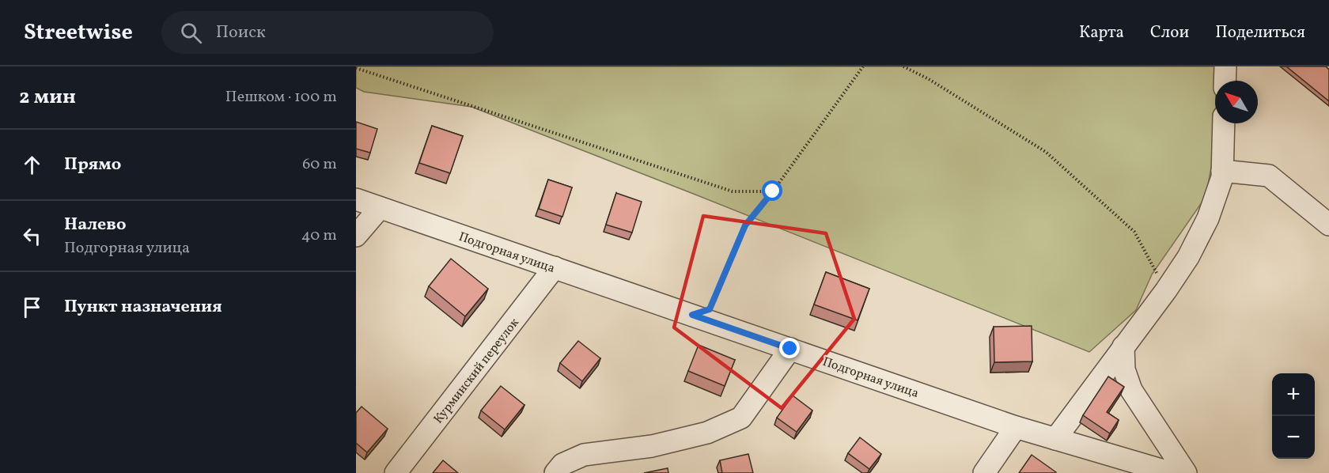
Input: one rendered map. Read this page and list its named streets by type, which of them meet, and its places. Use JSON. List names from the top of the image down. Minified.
{"streets":{"street":["Подгорная улица","Курминский переулок"]},"crossings":[["Подгорная улица","Курминский переулок"]],"north":"top left","page":{"header":"Streetwise","search":"Поиск","nav":["Карта","Слои","Поделиться"],"heading":["2 мин","Пешком · 100 m"],"list":[["Прямо","60 m"],["Налево","Подгорная улица","40 m"],"Пункт назначения"],"map_buttons":["+","−"]}}
